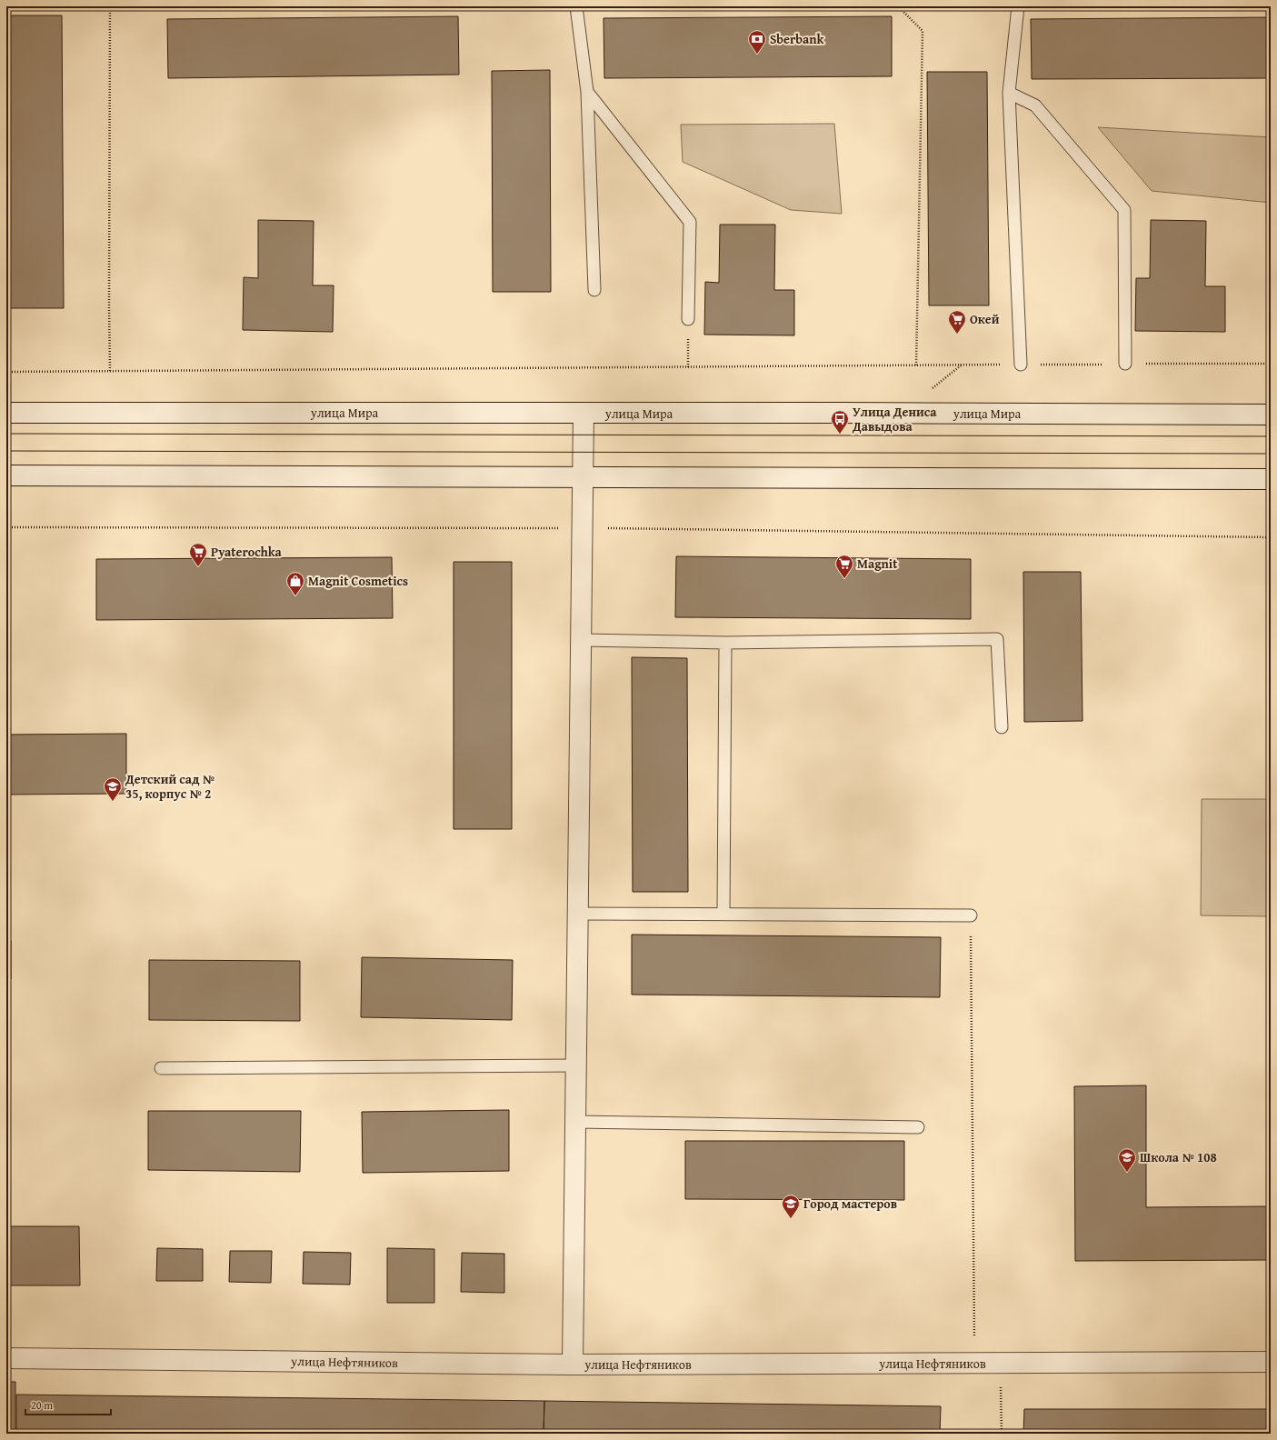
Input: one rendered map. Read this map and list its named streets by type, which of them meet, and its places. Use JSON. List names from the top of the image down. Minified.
{"streets":{"main road":["улица Мира","улица Нефтяников"]},"places":{"bank":["Sberbank"],"supermarket":["Окей","Pyaterochka","Magnit"],"bus stop":["Улица Дениса Давыдова"],"shop":["Magnit Cosmetics"],"school or university":["Детский сад № 35, корпус № 2","Школа № 108","Город мастеров"]},"scale_bar":"20 m"}
